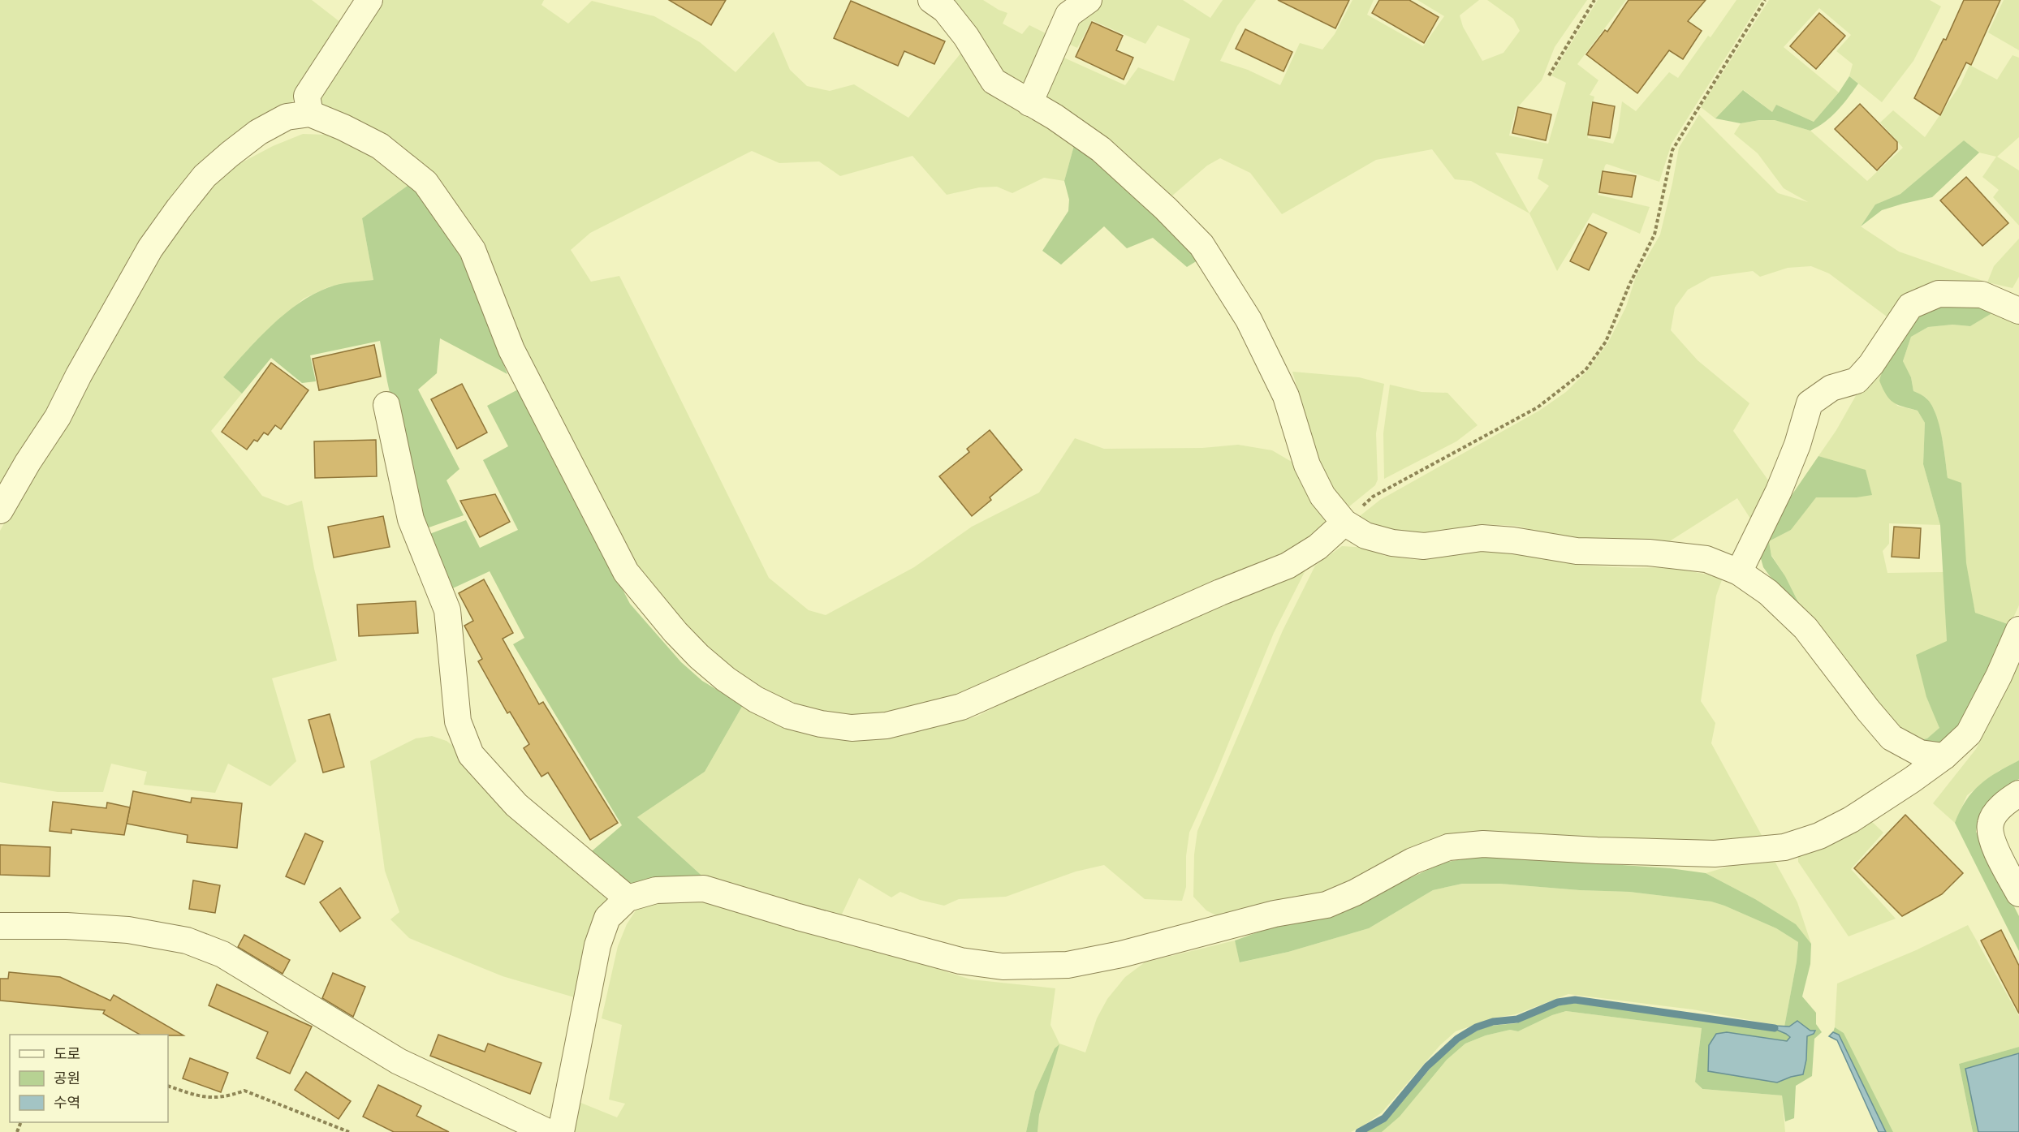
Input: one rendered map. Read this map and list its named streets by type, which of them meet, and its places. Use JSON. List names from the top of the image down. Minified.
{"legend":["도로","공원","수역"]}
